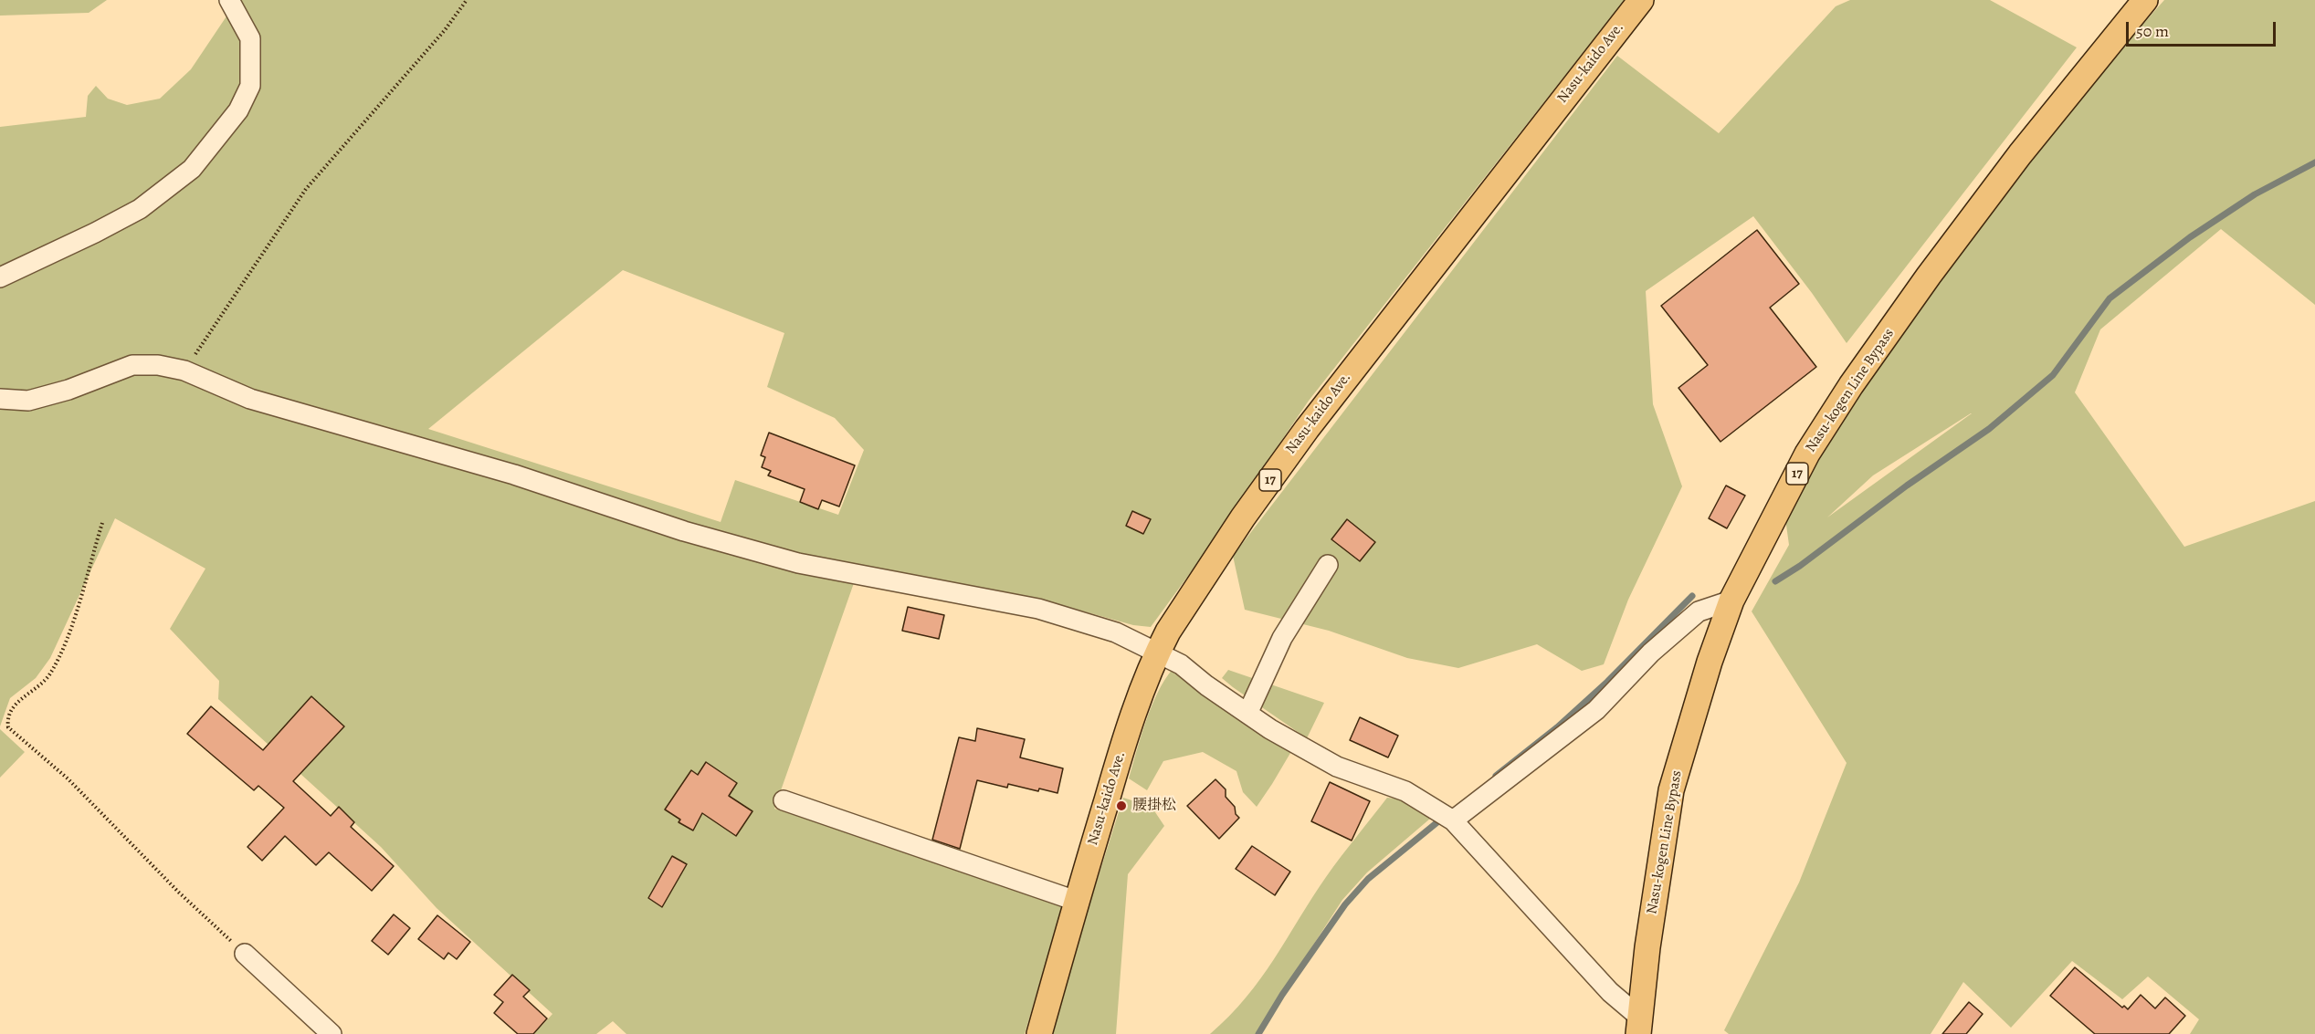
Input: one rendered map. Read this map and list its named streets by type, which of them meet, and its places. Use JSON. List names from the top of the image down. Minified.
{"streets":{"main road":["Nasu-kaido Ave.","Nasu-kogen Line Bypass","17"]},"places":["腰掛松"],"scale_bar":"50 m"}
